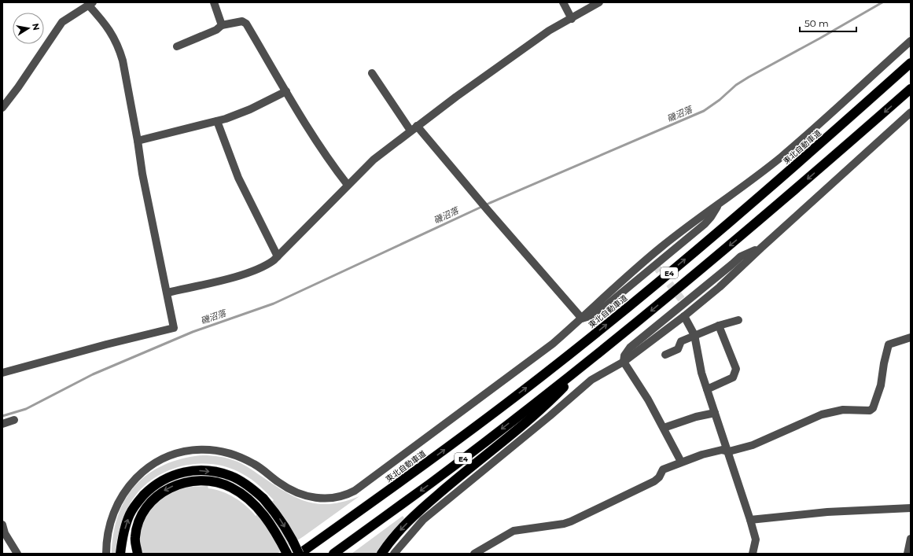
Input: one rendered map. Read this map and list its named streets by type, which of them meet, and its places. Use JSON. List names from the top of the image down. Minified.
{"streets":{"highway":["東北自動車道","E4"]},"water":["磯沼落"],"scale_bar":"50 m","north":"right"}
